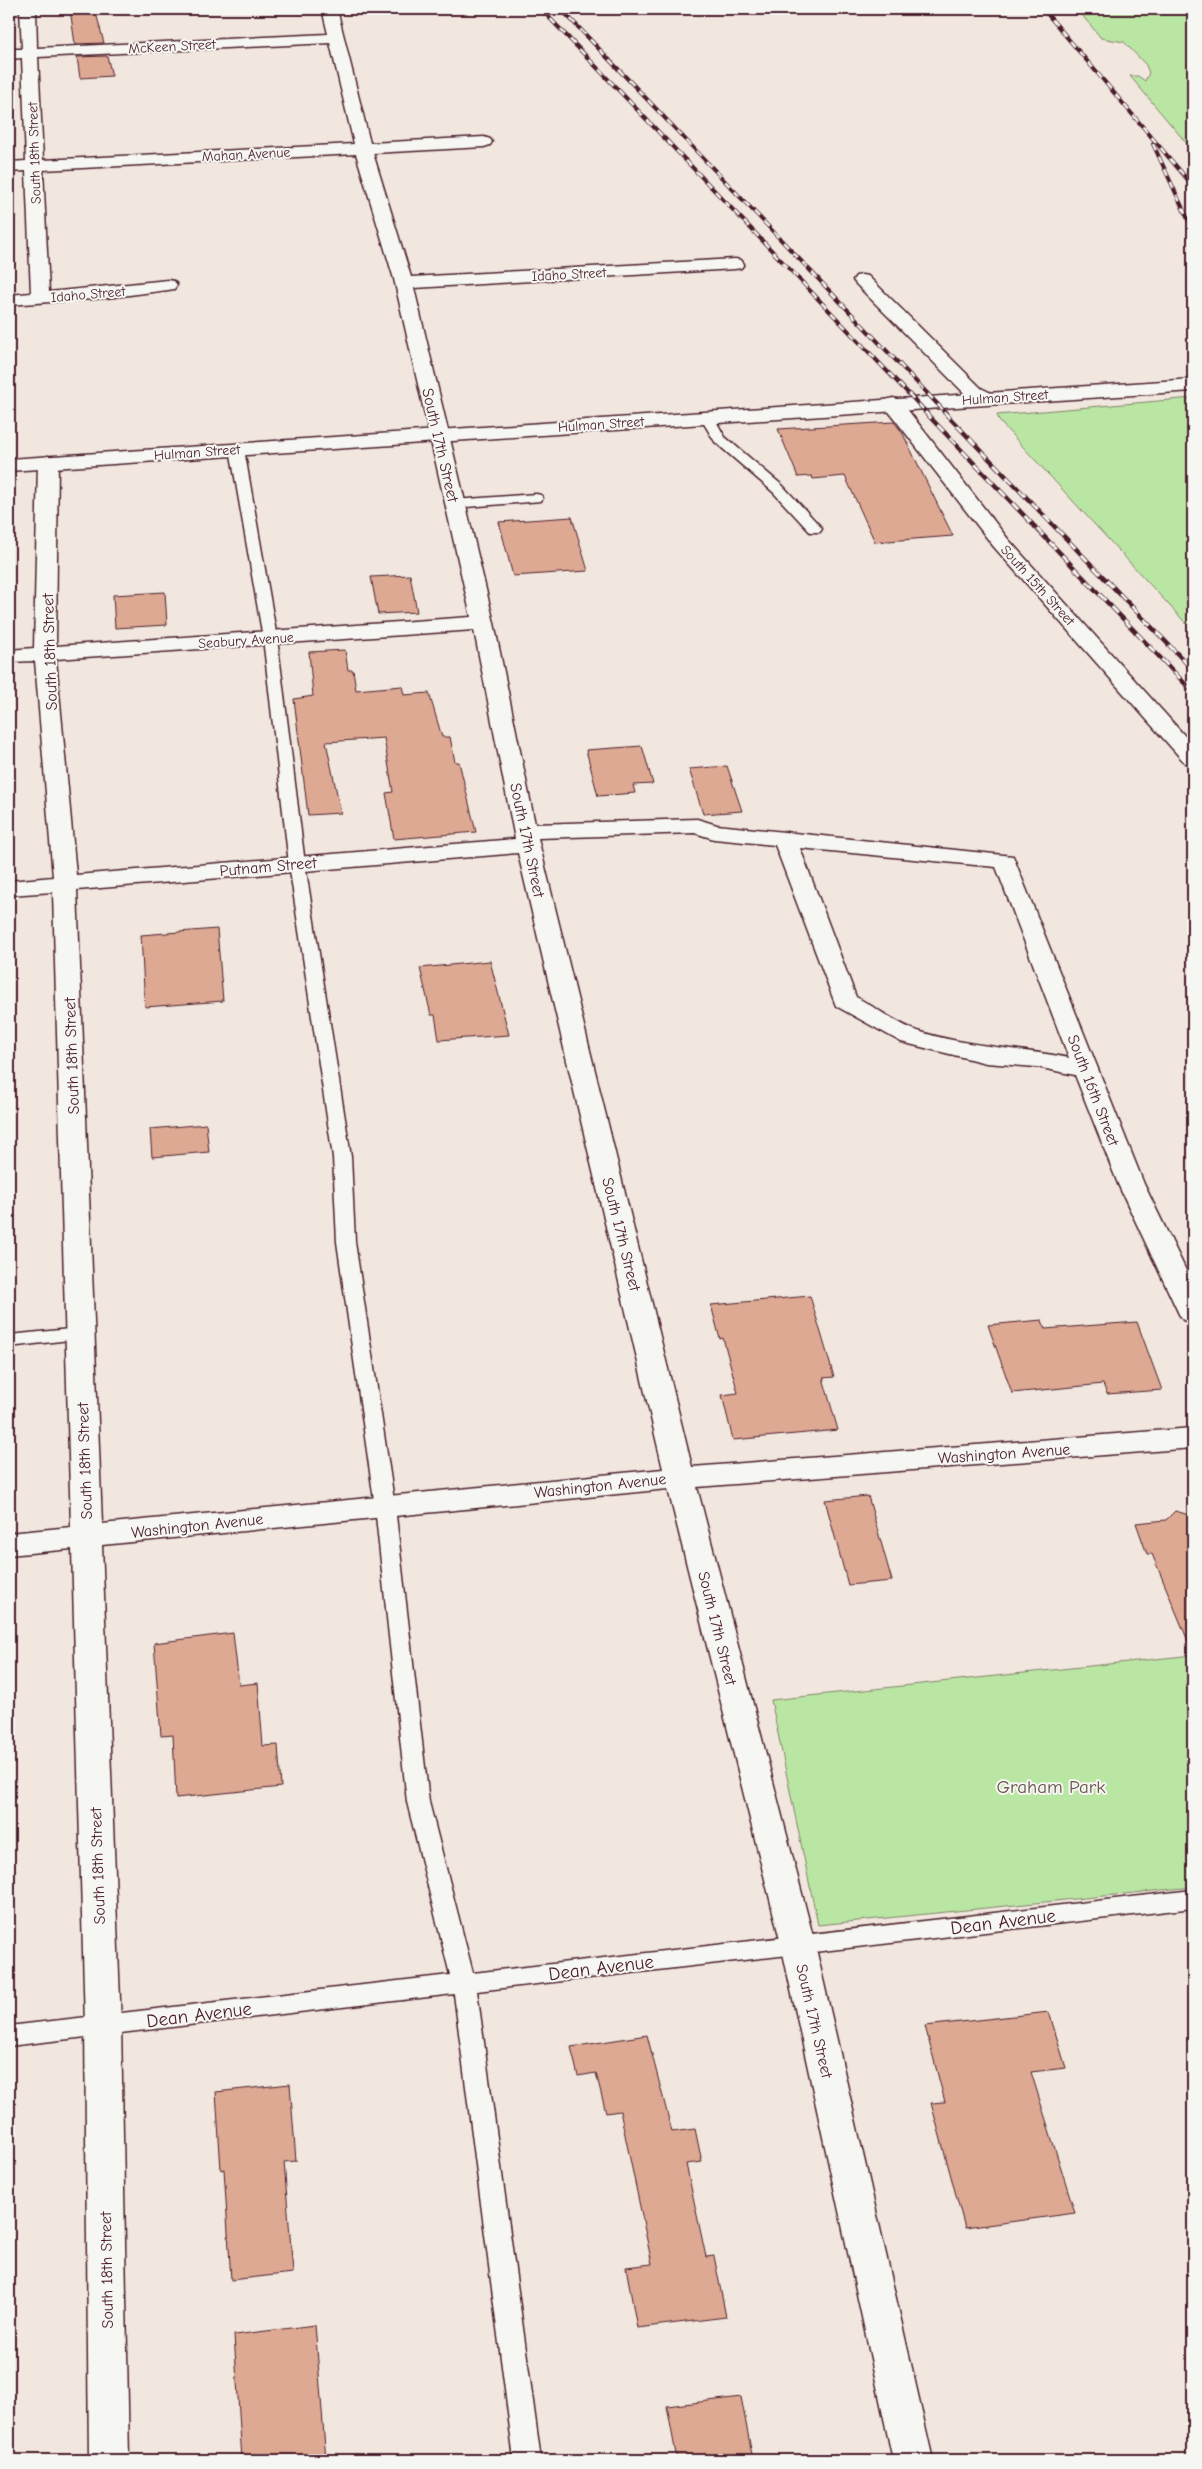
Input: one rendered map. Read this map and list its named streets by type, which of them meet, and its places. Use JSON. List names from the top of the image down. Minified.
{"streets":{"street":["McKeen Street","South 18th Street","Mahan Avenue","Idaho Street","Hulman Street","South 17th Street","South 15th Street","Seabury Avenue","Putnam Street","South 16th Street","Washington Avenue"],"lane":["Dean Avenue"]},"crossings":[["McKeen Street","South 18th Street"],["McKeen Street","South 17th Street"],["South 18th Street","Mahan Avenue"],["South 18th Street","Idaho Street"],["South 18th Street","Hulman Street"],["South 18th Street","Seabury Avenue"],["South 18th Street","Putnam Street"],["South 18th Street","Washington Avenue"],["South 18th Street","Dean Avenue"],["Mahan Avenue","South 17th Street"],["Idaho Street","South 17th Street"],["Hulman Street","South 17th Street"],["Hulman Street","South 15th Street"],["South 17th Street","Seabury Avenue"],["South 17th Street","Putnam Street"],["South 17th Street","Washington Avenue"],["South 17th Street","Dean Avenue"],["Putnam Street","South 16th Street"]],"parks":["Graham Park"]}
